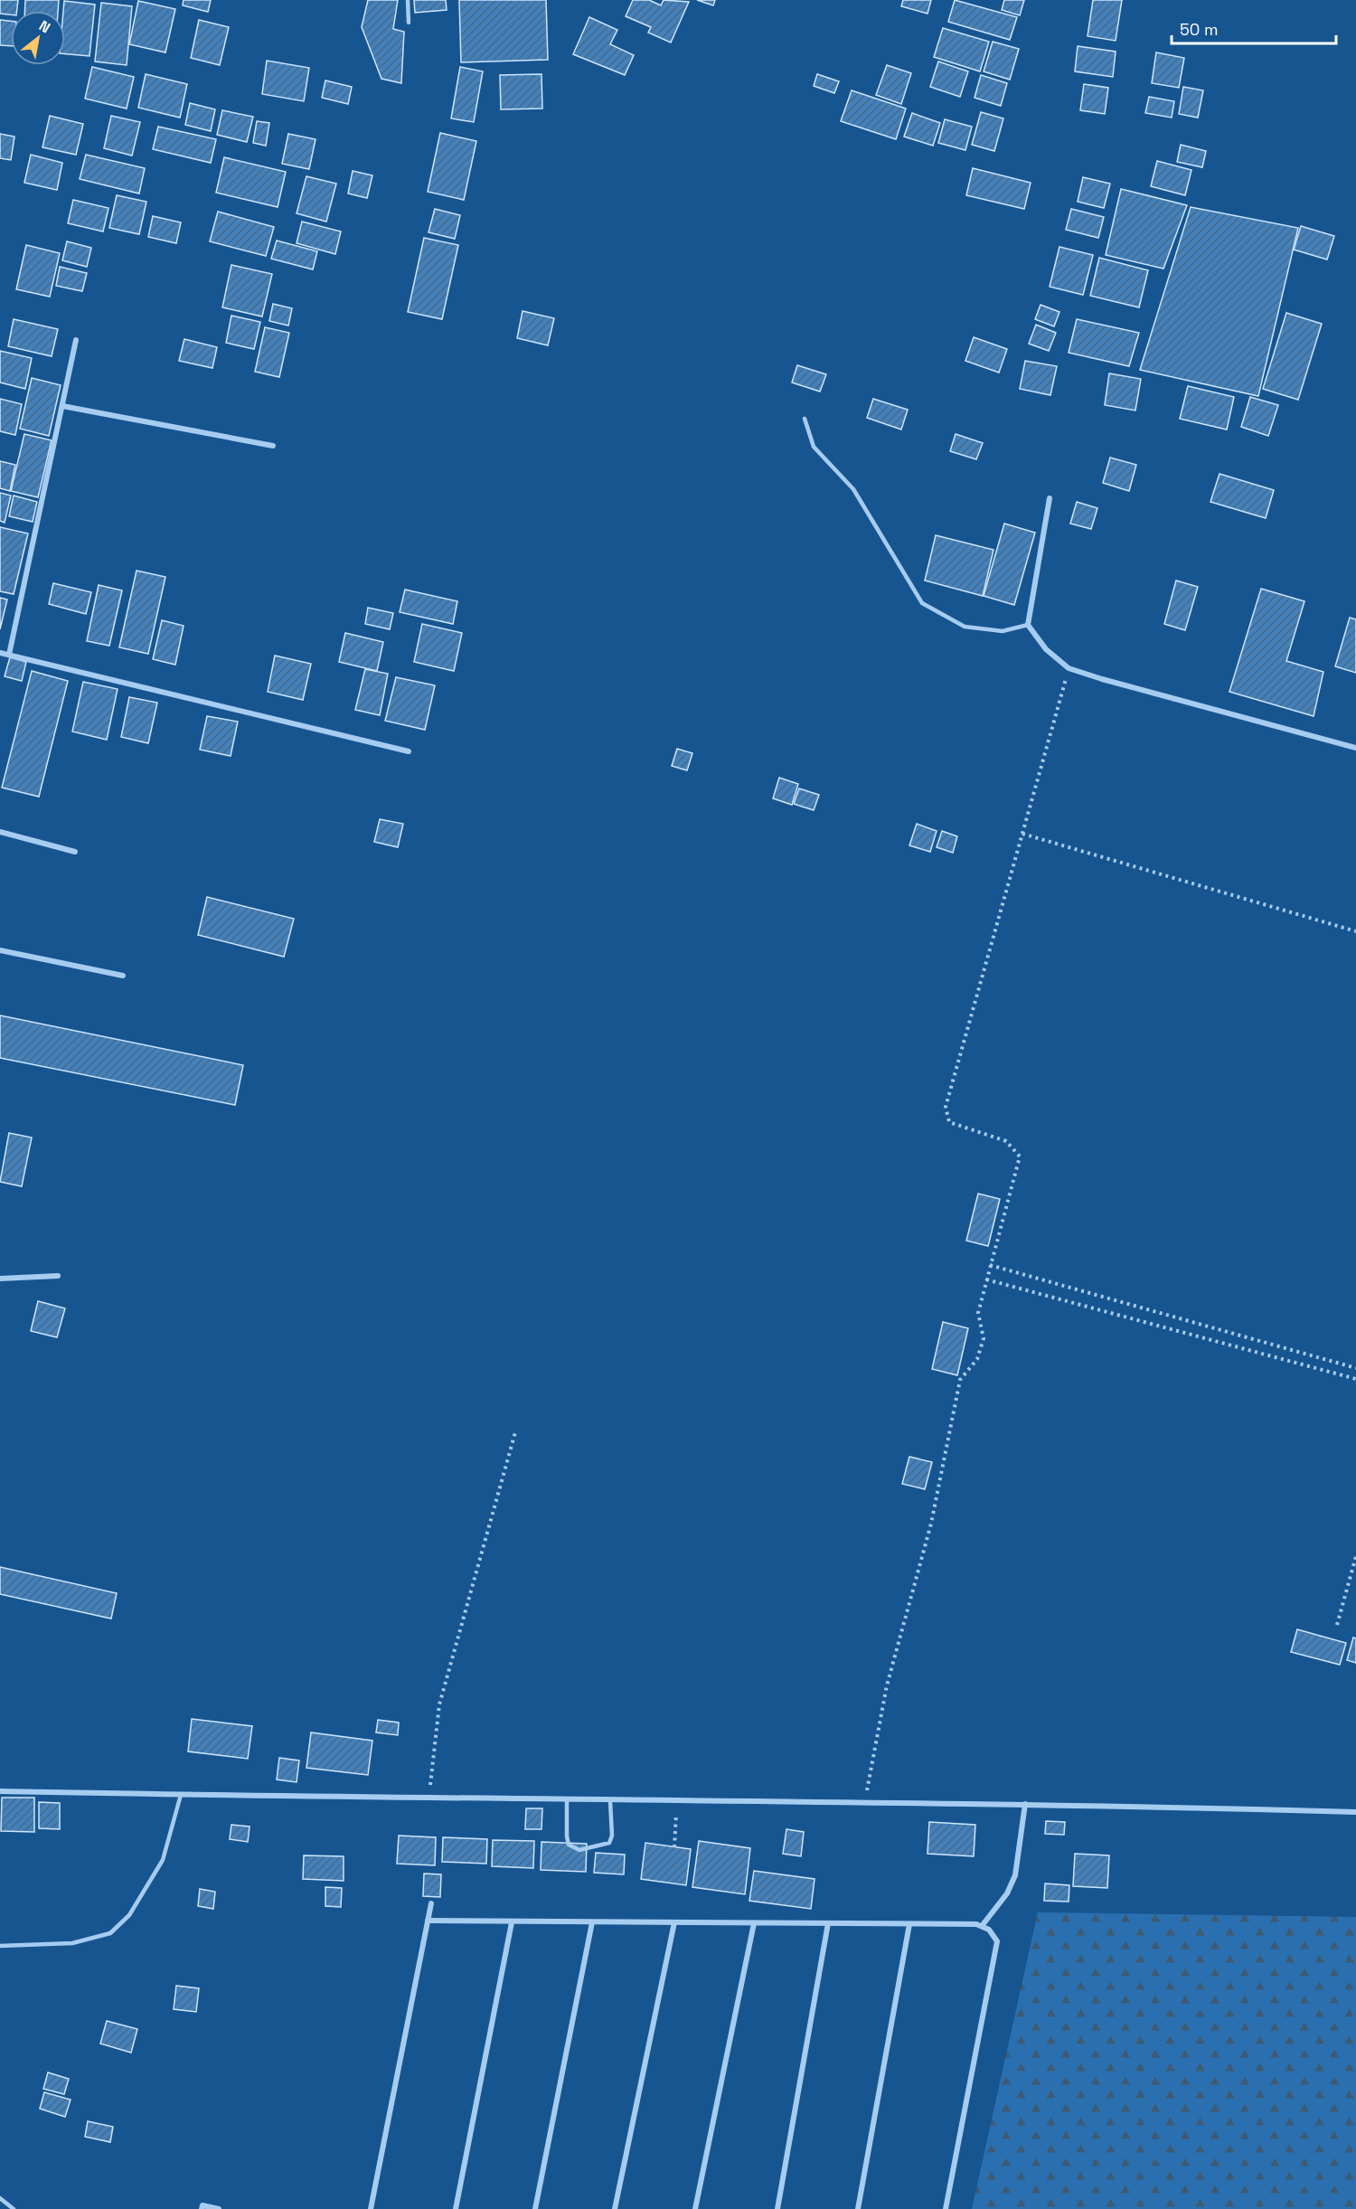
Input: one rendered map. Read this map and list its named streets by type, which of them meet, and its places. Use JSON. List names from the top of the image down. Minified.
{"scale_bar":"50 m","north":"top right"}
